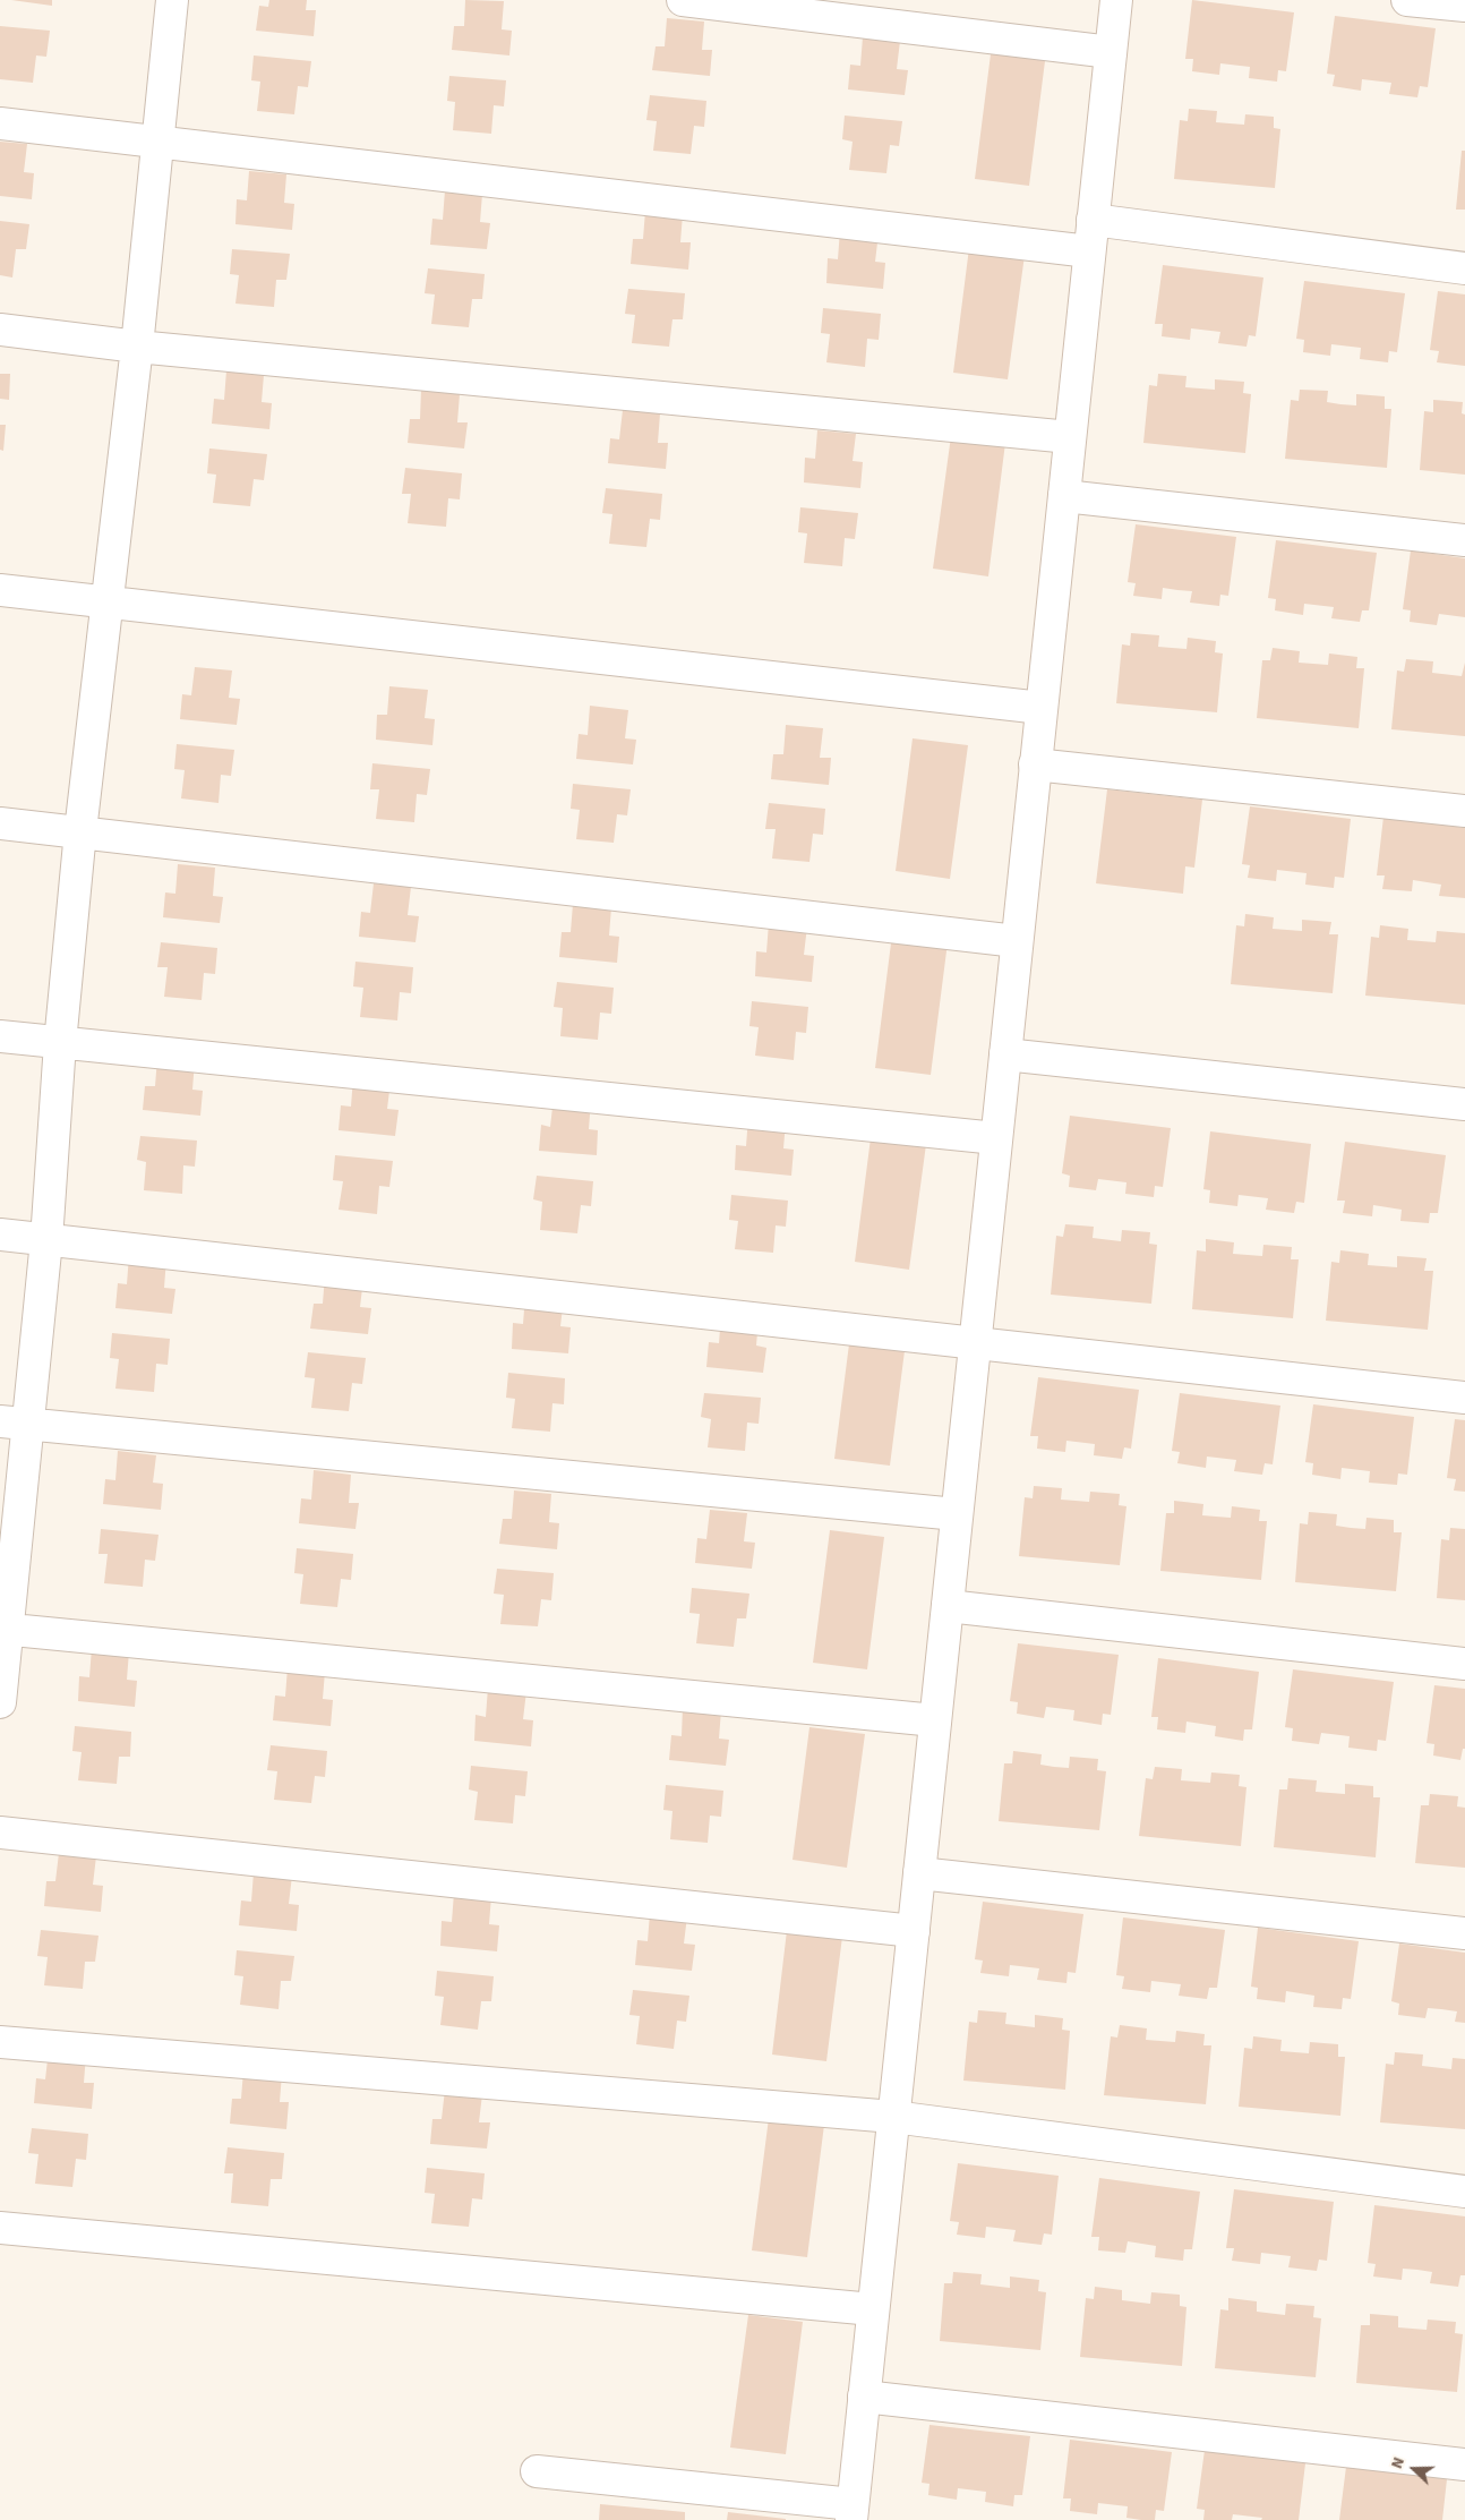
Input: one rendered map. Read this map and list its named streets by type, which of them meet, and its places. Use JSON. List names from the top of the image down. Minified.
{"north":"left"}
